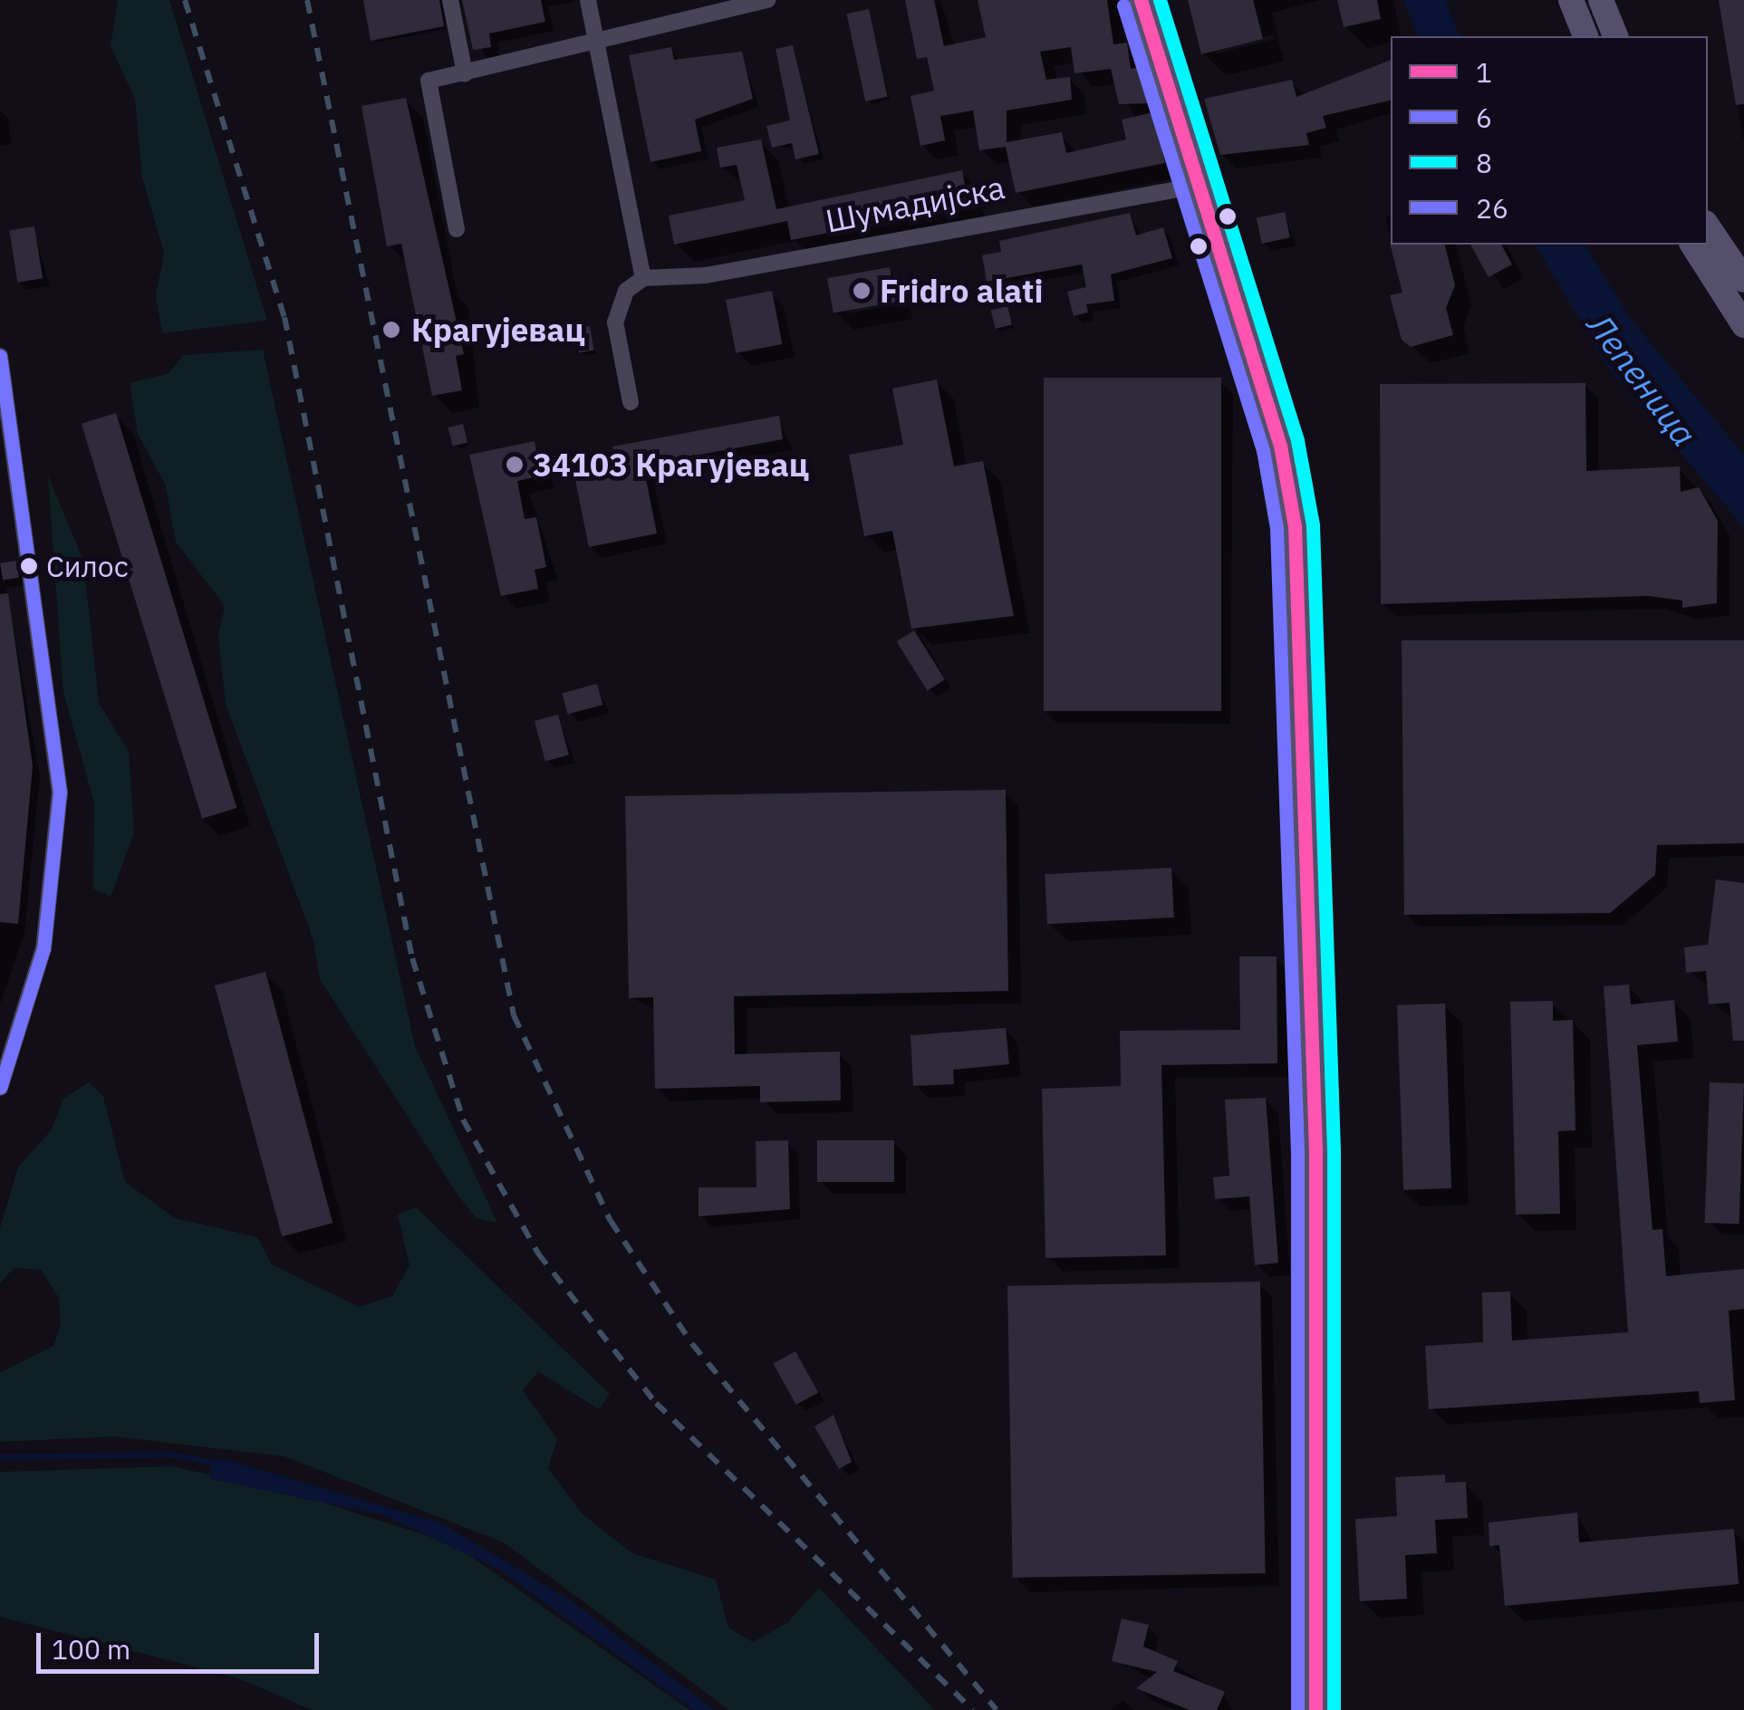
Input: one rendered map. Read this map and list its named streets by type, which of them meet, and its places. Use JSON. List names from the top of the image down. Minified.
{"streets":{"street":["Шумадијска"]},"water":["Лепеница"],"places":["Fridro alati","Крагујевац","34103 Крагујевац","Силос"],"lines":["transit line 1","transit line 8","transit line 6","transit line 26"],"legend":["1","6","8","26"],"scale_bar":"100 m"}
